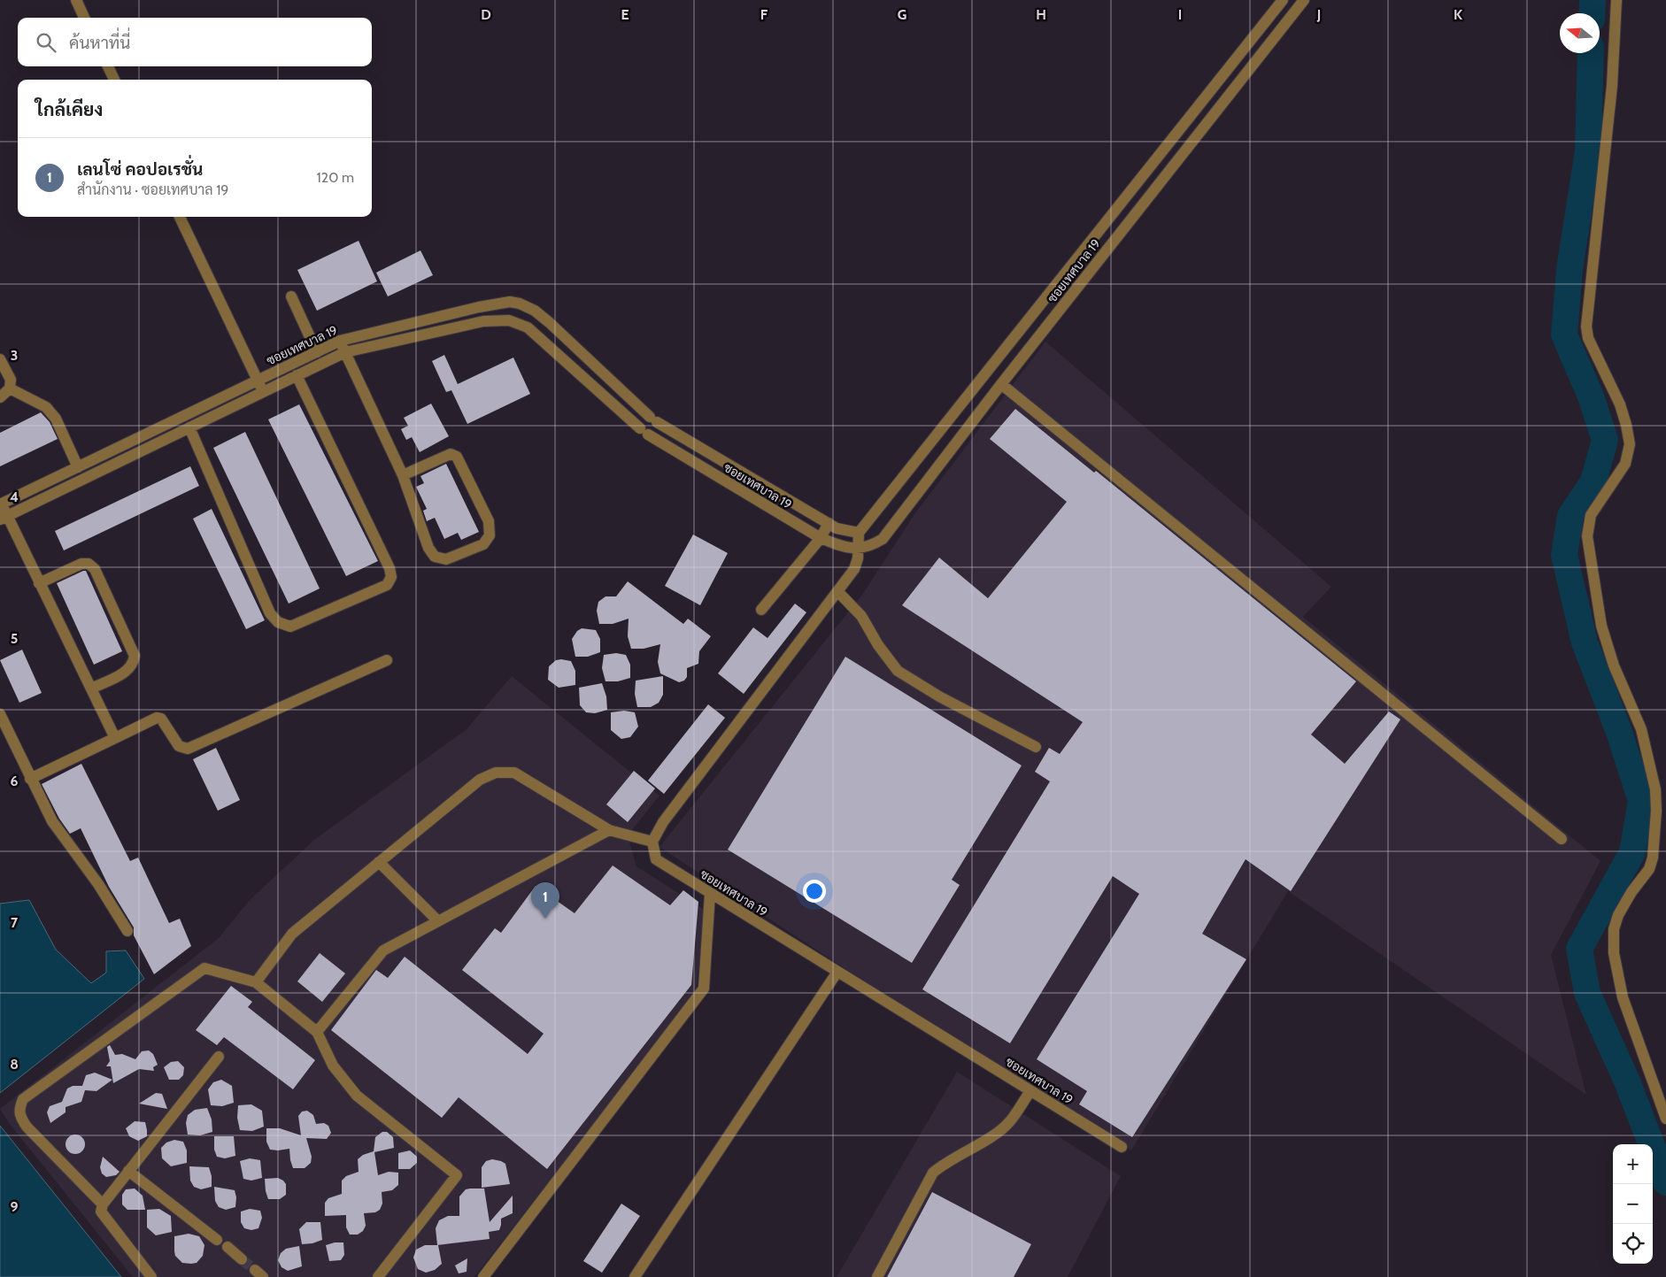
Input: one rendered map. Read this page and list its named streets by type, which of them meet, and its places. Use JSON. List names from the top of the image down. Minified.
{"streets":{"street":["ซอยเทศบาล 19"]},"north":"left","page":{"search":"ค้นหาที่นี่","heading":"ใกล้เคียง","list":[{"mark":"1","name":"เลนโซ่ คอปอเรชั่น","note":"สำนักงาน · ซอยเทศบาล 19","value":"120 m"}],"pins":"1","map_buttons":["+","−"]},"grid":{"columns":["D","E","F","G","H","I","J","K"],"rows":["3","4","5","6","7","8","9"]}}
